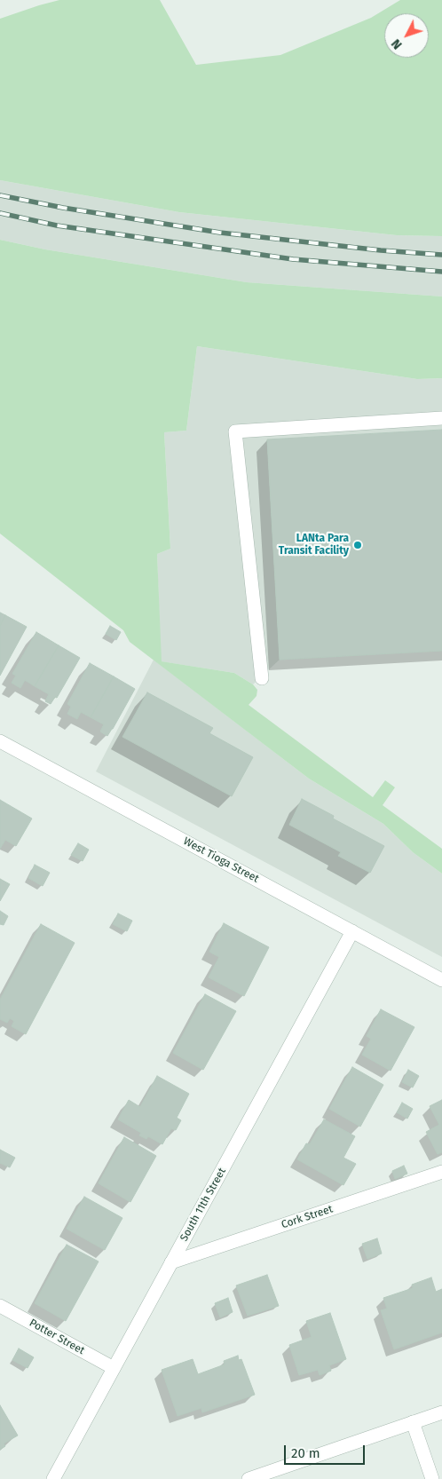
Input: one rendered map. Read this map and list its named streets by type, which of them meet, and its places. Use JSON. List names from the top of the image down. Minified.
{"streets":{"street":["West Tioga Street","South 11th Street","Cork Street","Potter Street"]},"crossings":[["West Tioga Street","South 11th Street"],["South 11th Street","Cork Street"],["South 11th Street","Potter Street"]],"places":["LANta Para Transit Facility"],"scale_bar":"20 m","north":"bottom left"}
